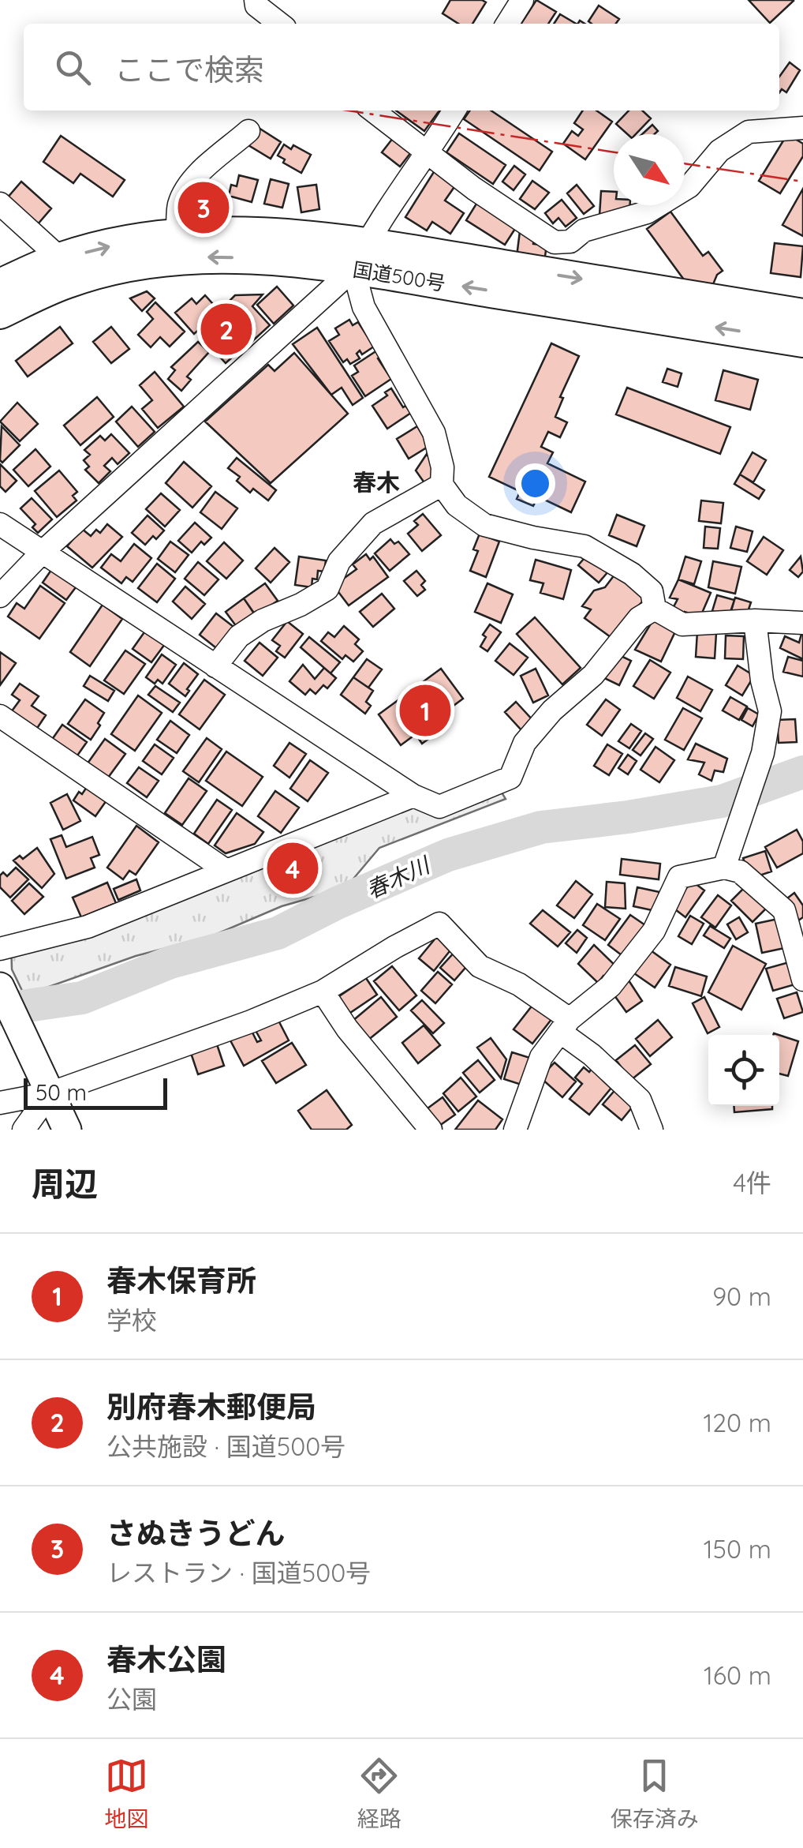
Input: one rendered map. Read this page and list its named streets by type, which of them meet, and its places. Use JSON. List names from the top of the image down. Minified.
{"streets":{"highway":["国道500号"]},"districts":["春木"],"water":["春木川"],"scale_bar":"50 m","north":"bottom right","page":{"search":"ここで検索","pins":["3","2","1","4"],"scale":"50 m","heading":["周辺","4件"],"list":[{"mark":"1","name":"春木保育所","note":"学校","value":"90 m"},{"mark":"2","name":"別府春木郵便局","note":"公共施設 · 国道500号","value":"120 m"},{"mark":"3","name":"さぬきうどん","note":"レストラン · 国道500号","value":"150 m"},{"mark":"4","name":"春木公園","note":"公園","value":"160 m"}],"nav":["地図","経路","保存済み"]}}
